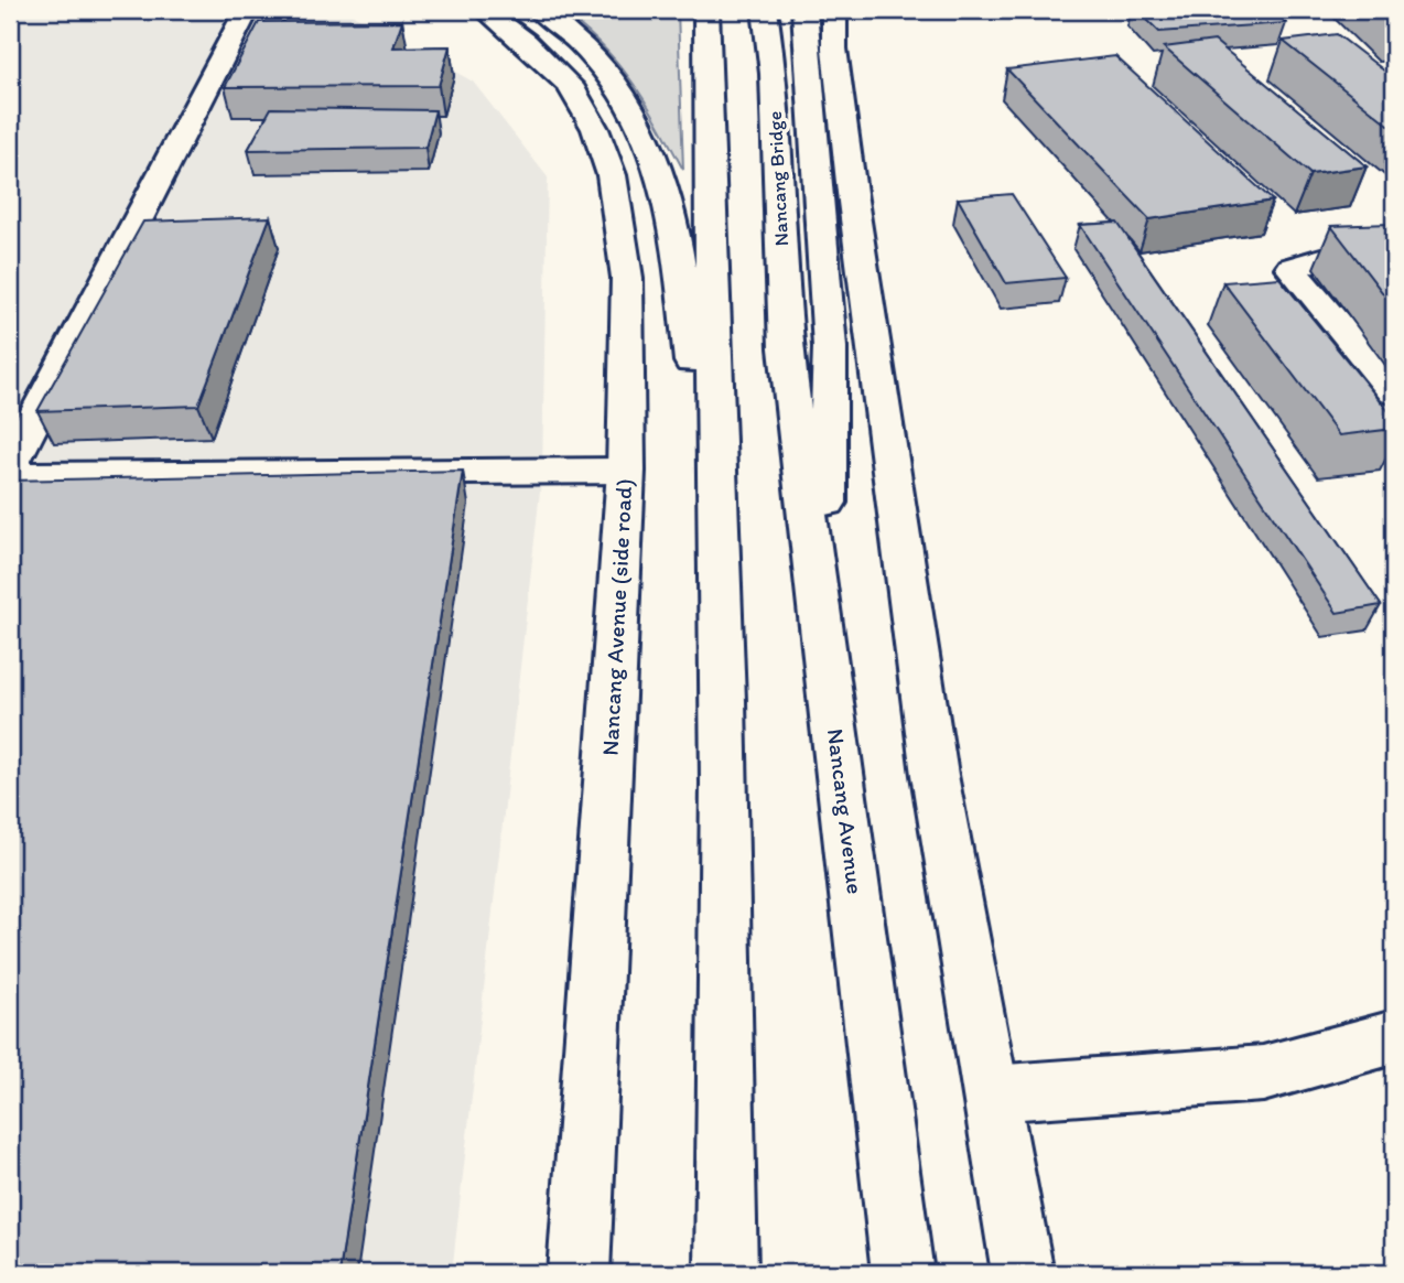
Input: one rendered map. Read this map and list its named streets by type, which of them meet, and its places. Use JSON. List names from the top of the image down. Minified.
{"streets":{"main road":["Nancang Bridge","Nancang Avenue (side road)","Nancang Avenue"]},"crossings":[["Nancang Bridge","Nancang Avenue"]]}
